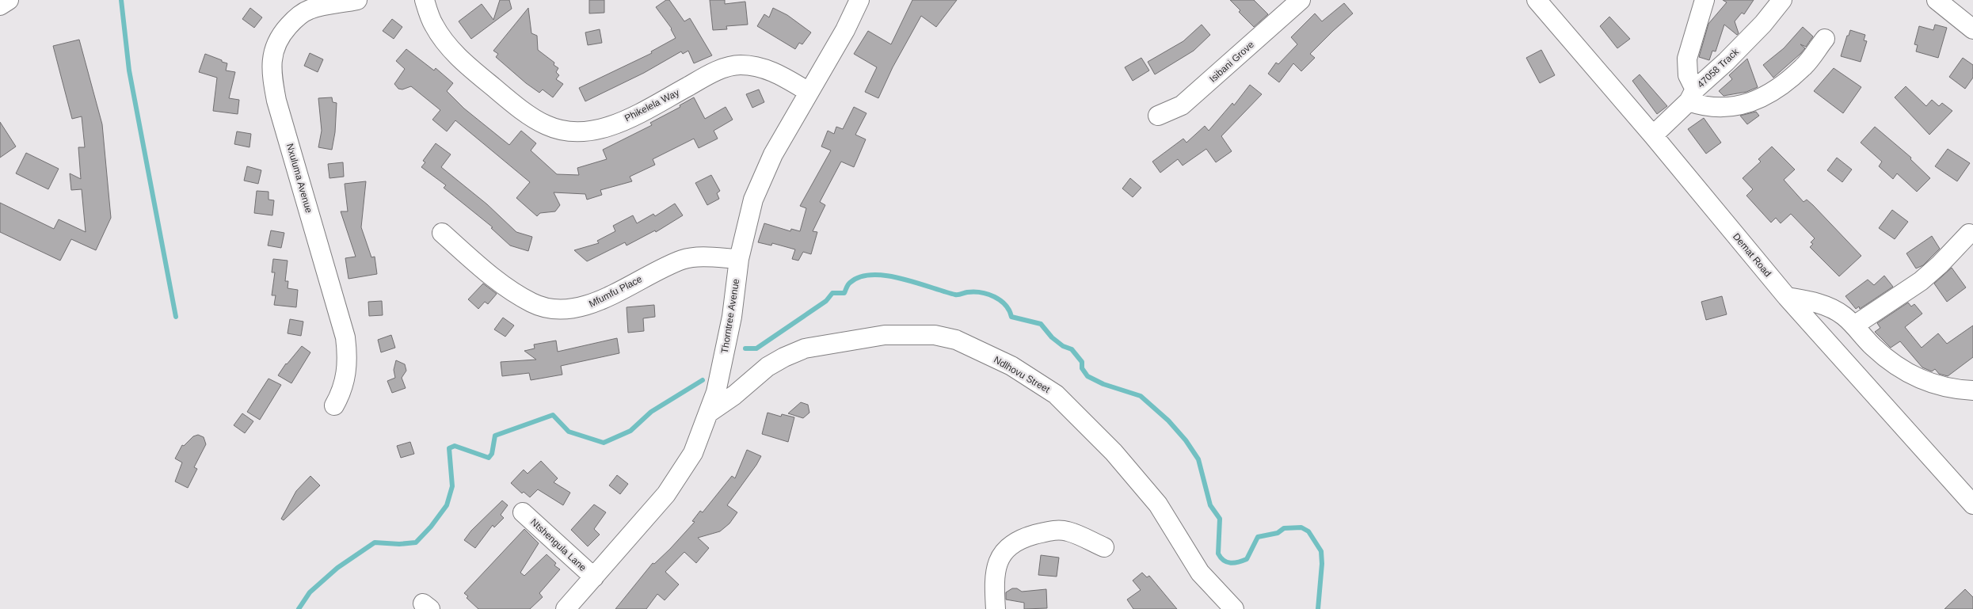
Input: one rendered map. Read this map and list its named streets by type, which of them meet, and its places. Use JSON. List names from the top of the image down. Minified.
{"streets":{"street":["Isibani Grove","47058 Track","Phikelela Way","Nxuluma Avenue","Demat Road","Mfumfu Place","Thorntree Avenue","Ndlhovu Street","Ntshengula Lane"]},"crossings":[["47058 Track","Demat Road"],["Phikelela Way","Thorntree Avenue"],["Mfumfu Place","Thorntree Avenue"],["Thorntree Avenue","Ndlhovu Street"],["Thorntree Avenue","Ntshengula Lane"]]}
